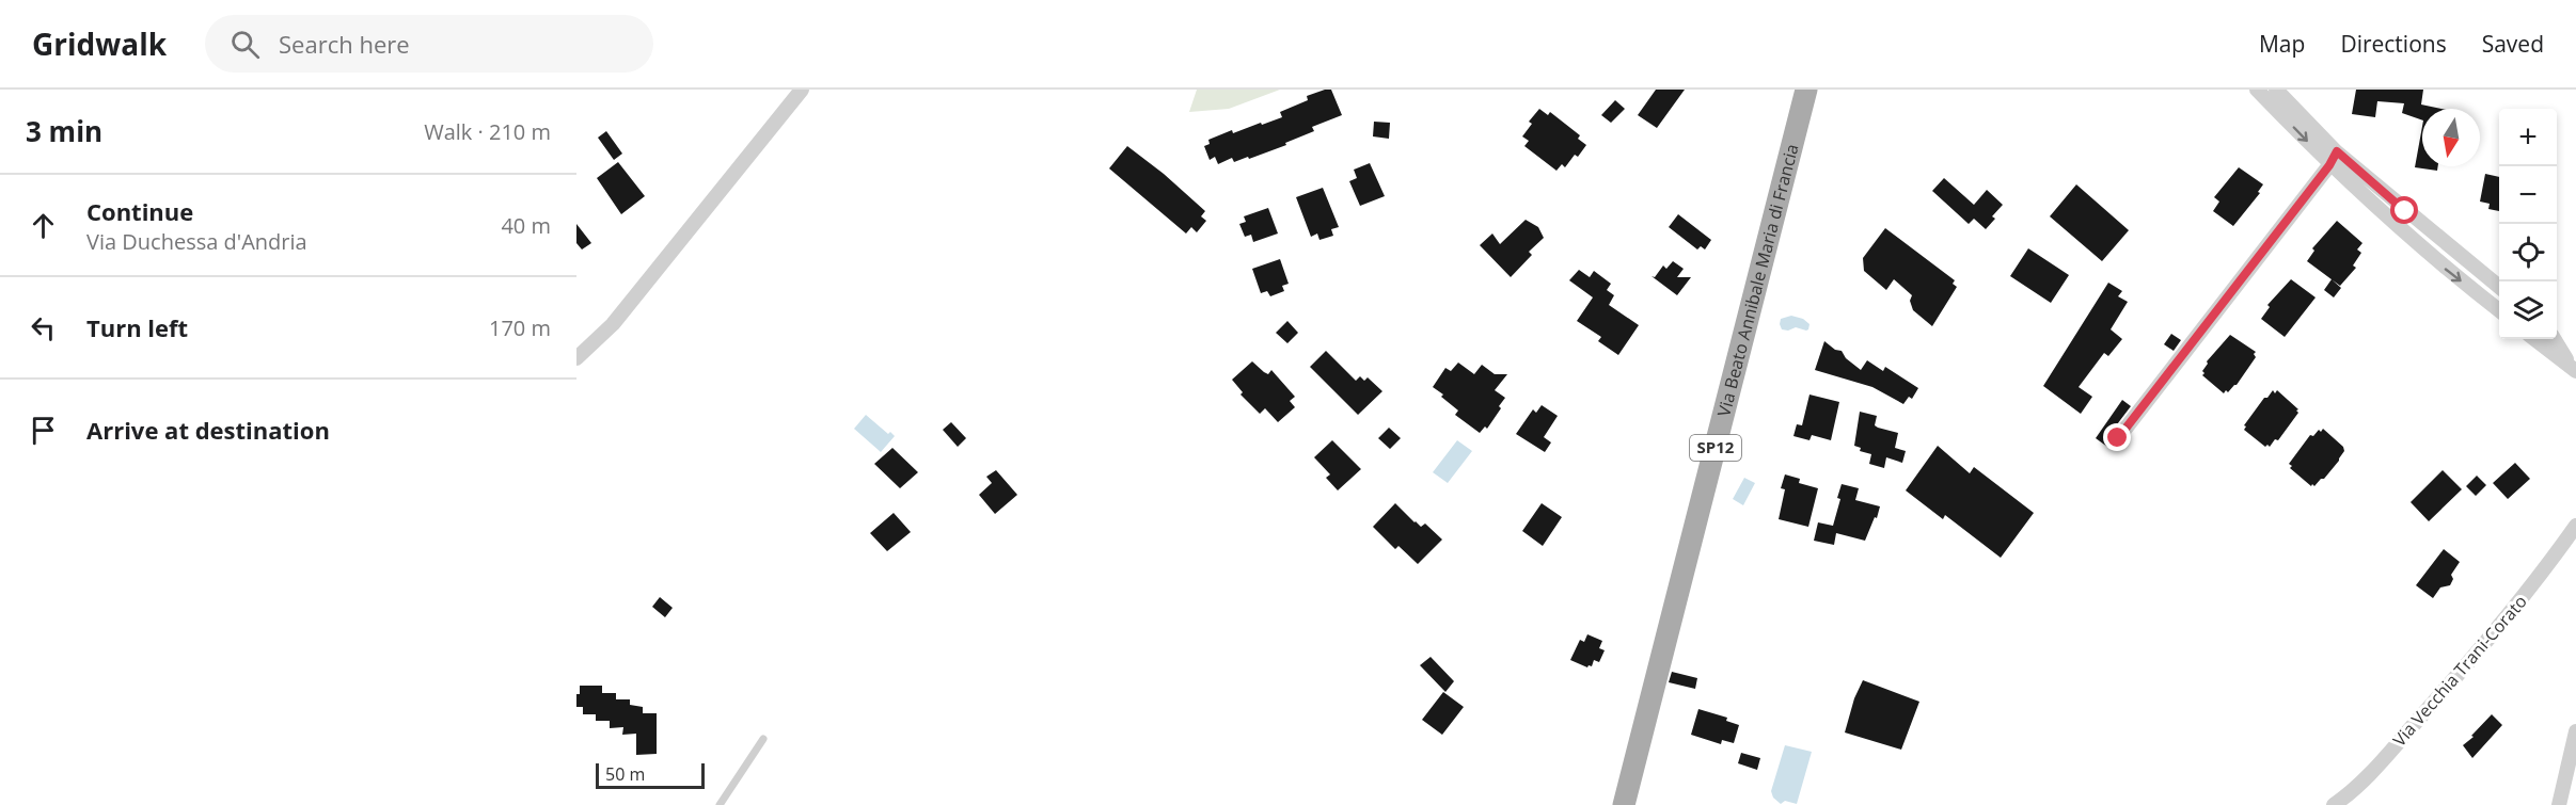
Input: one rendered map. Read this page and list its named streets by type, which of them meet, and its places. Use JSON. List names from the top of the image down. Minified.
{"streets":{"main road":["Via Beato Annibale Maria di Francia","SP12"],"street":["Via Vecchia Trani-Corato"]},"scale_bar":"50 m","north":"bottom","page":{"header":"Gridwalk","search":"Search here","nav":["Map","Directions","Saved"],"heading":["3 min","Walk · 210 m"],"map_buttons":["+","−"],"list":[["Continue","Via Duchessa d'Andria","40 m"],["Turn left","170 m"],"Arrive at destination"],"scale":"50 m"}}
